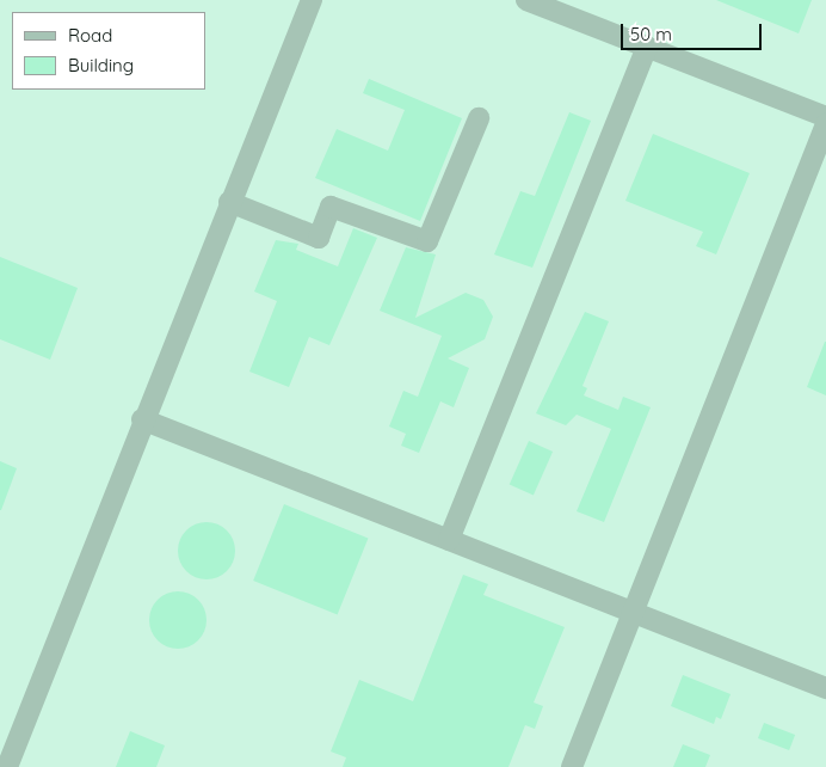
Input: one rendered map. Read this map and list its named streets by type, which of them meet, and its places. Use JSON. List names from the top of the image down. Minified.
{"legend":["Road","Building"],"scale_bar":"50 m"}
